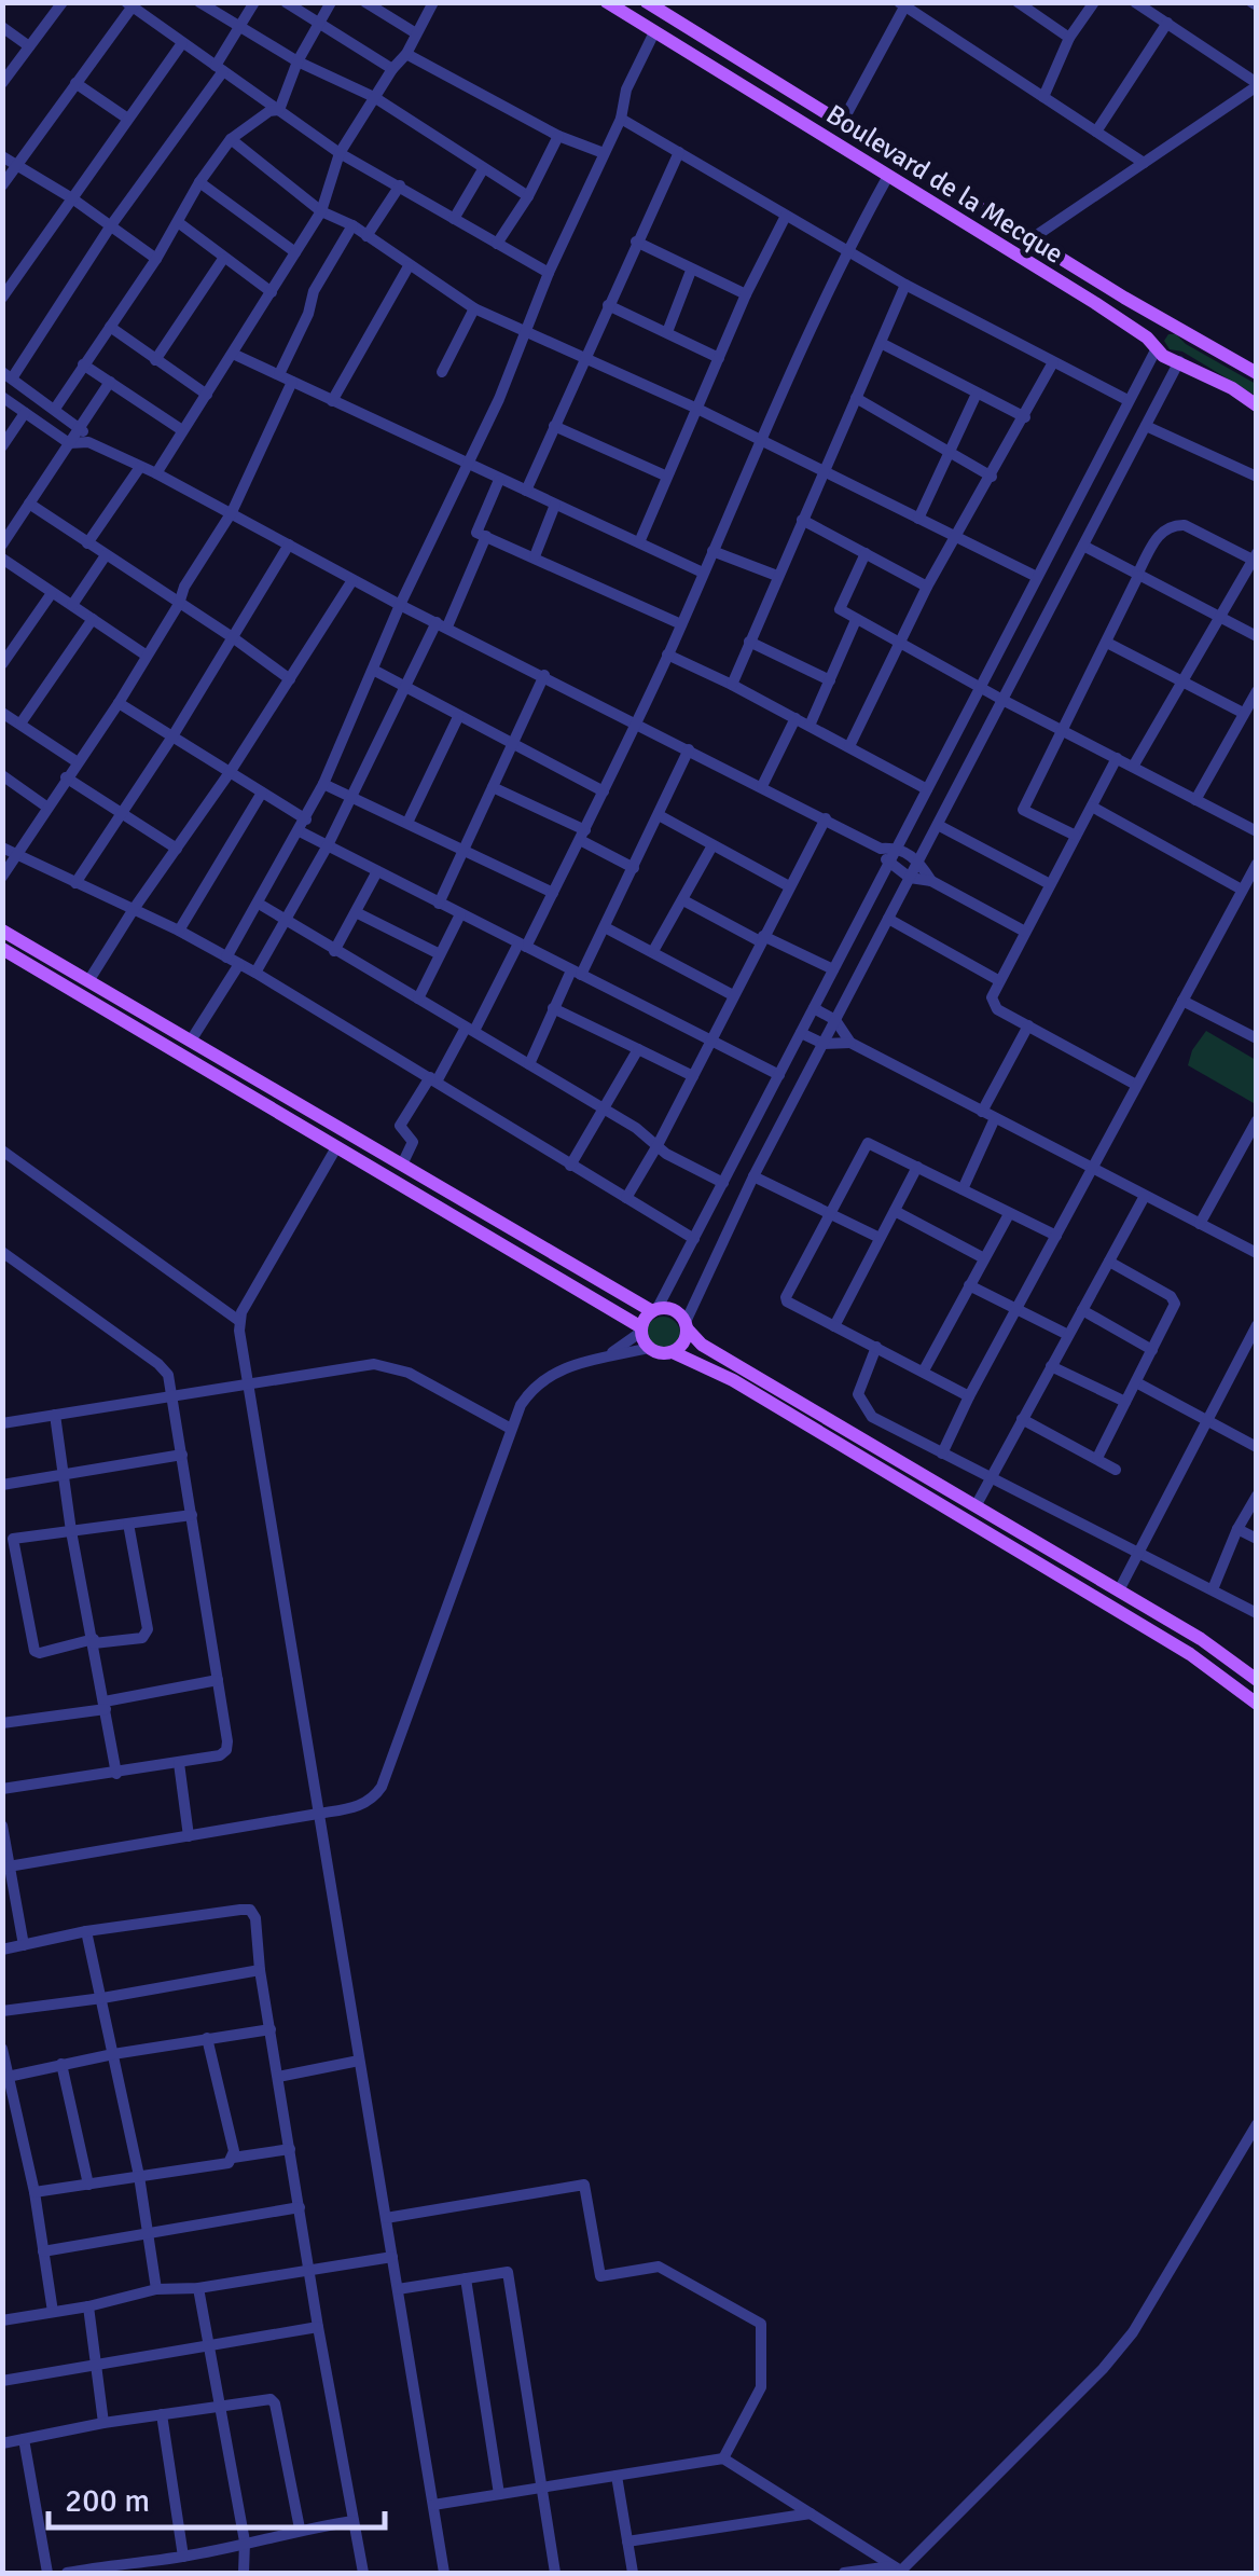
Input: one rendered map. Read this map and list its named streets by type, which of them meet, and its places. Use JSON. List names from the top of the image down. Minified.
{"streets":{"main road":["Boulevard de la Mecque"]},"scale_bar":"200 m"}
